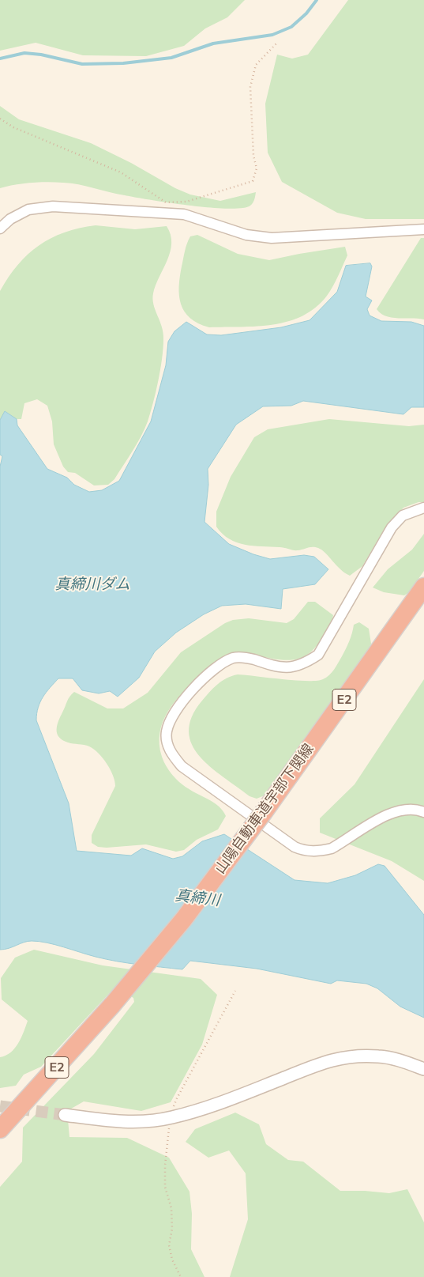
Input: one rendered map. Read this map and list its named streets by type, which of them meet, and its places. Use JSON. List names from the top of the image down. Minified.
{"streets":{"highway":["E2","山陽自動車道宇部下関線"]},"water":["真締川ダム","真締川"]}
